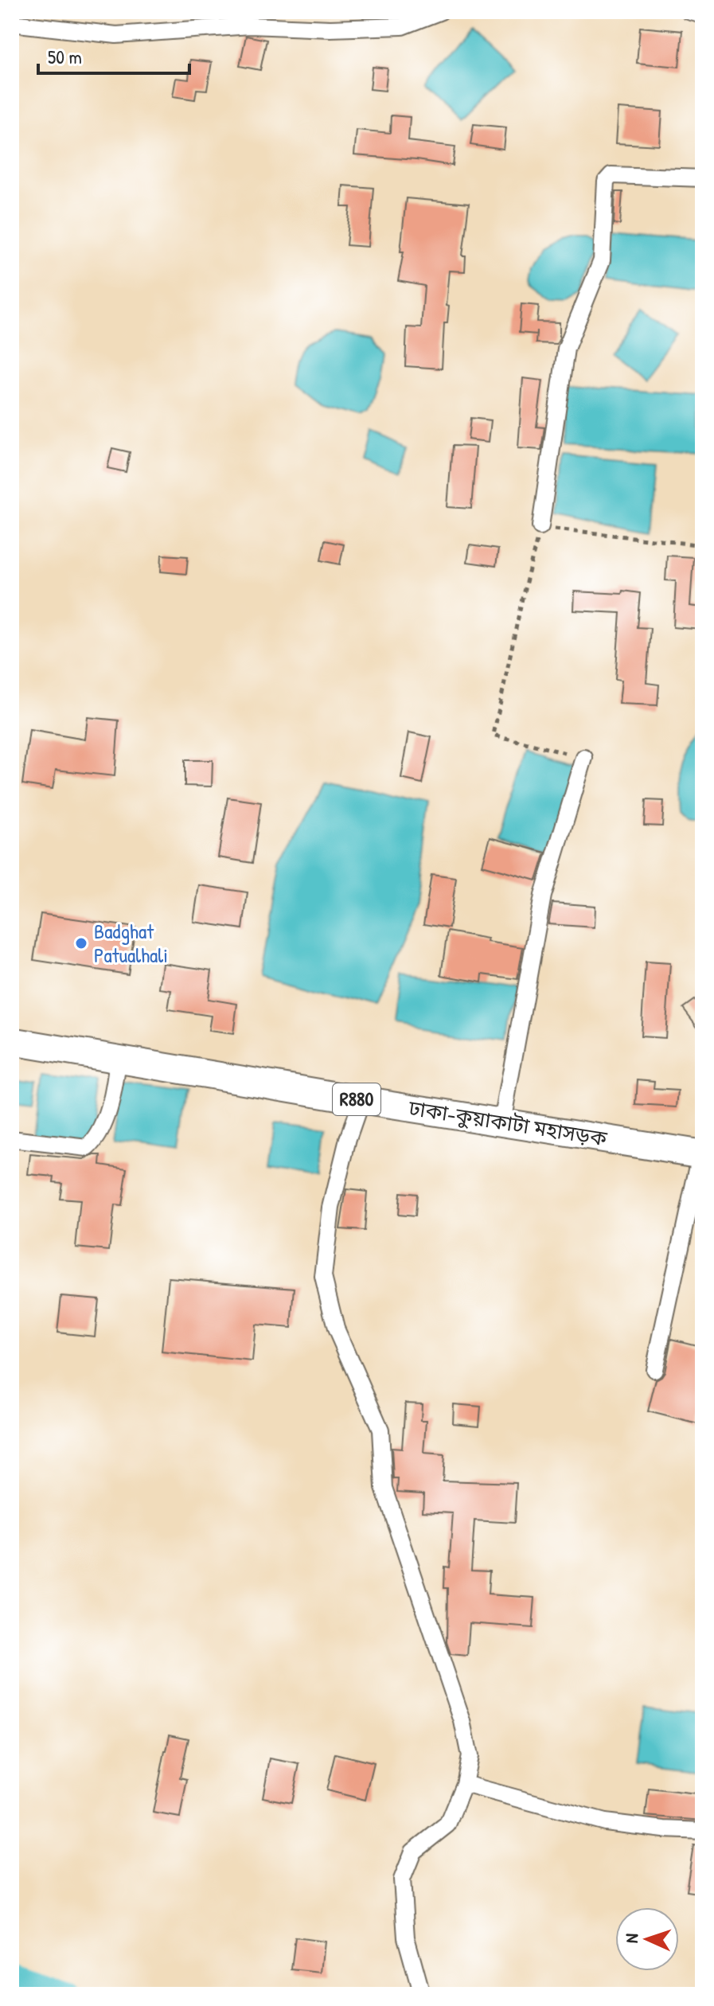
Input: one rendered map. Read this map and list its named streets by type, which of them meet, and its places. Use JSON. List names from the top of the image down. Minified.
{"streets":{"main road":["R880","ঢাকা-কুয়াকাটা মহাসড়ক"]},"places":["Badghat Patualhali"],"scale_bar":"50 m","north":"left"}
